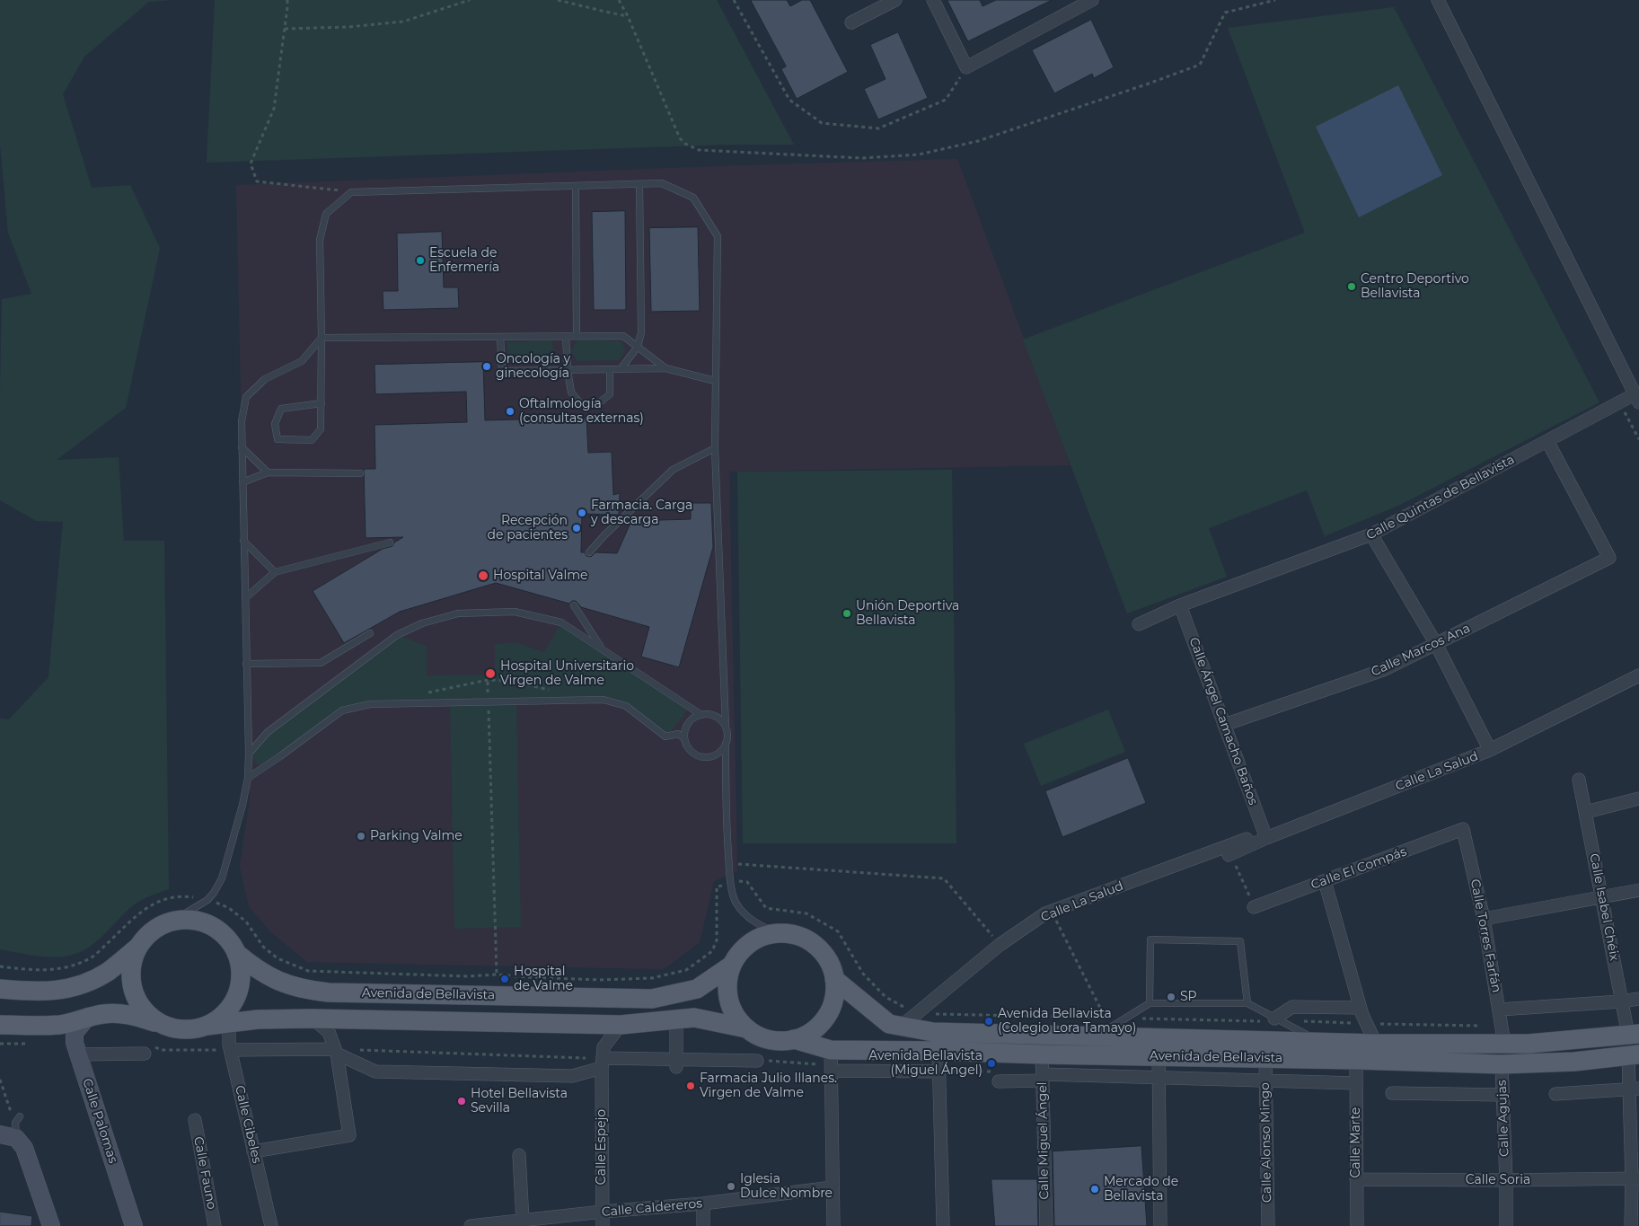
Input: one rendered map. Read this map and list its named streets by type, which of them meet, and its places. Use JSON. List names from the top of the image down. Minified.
{"streets":{"main road":["Avenida de Bellavista"],"street":["Calle Quintas de Bellavista","Calle Marcos Ana","Calle Ángel Camacho Baños","Calle La Salud","Calle El Compás","Calle Isabel Chéix","Calle Torres Farfán","Calle Agujas","Calle Palomas","Calle Cibeles","Calle Miguel Ángel","Calle Alonso Mingo","Calle Marte","Calle Espejo","Calle Fauno","Calle Soria","Calle Caldereros"]},"crossings":[["Calle Quintas de Bellavista","Calle Marcos Ana"],["Calle Quintas de Bellavista","Calle Ángel Camacho Baños"],["Calle Marcos Ana","Calle Ángel Camacho Baños"],["Calle Ángel Camacho Baños","Calle La Salud"],["Calle La Salud","Avenida de Bellavista"],["Calle El Compás","Calle Torres Farfán"],["Calle Isabel Chéix","Avenida de Bellavista"],["Calle Torres Farfán","Avenida de Bellavista"],["Avenida de Bellavista","Calle Agujas"],["Avenida de Bellavista","Calle Miguel Ángel"],["Avenida de Bellavista","Calle Alonso Mingo"],["Avenida de Bellavista","Calle Marte"],["Calle Agujas","Calle Soria"],["Calle Marte","Calle Soria"],["Calle Espejo","Calle Caldereros"]],"places":["Escuela de Enfermería","Centro Deportivo Bellavista","Oncología y ginecología","Oftalmología (consultas externas)","Farmacia. Carga y descarga","Recepción de pacientes","Hospital Valme","Unión Deportiva Bellavista","Hospital Universitario Virgen de Valme","Parking Valme","Hospital de Valme","SP","Avenida Bellavista (Colegio Lora Tamayo)","Avenida Bellavista (Miguel Ángel)","Farmacia Julio Illanes. Virgen de Valme","Hotel Bellavista Sevilla","Iglesia Dulce Nombre","Mercado de Bellavista"]}
